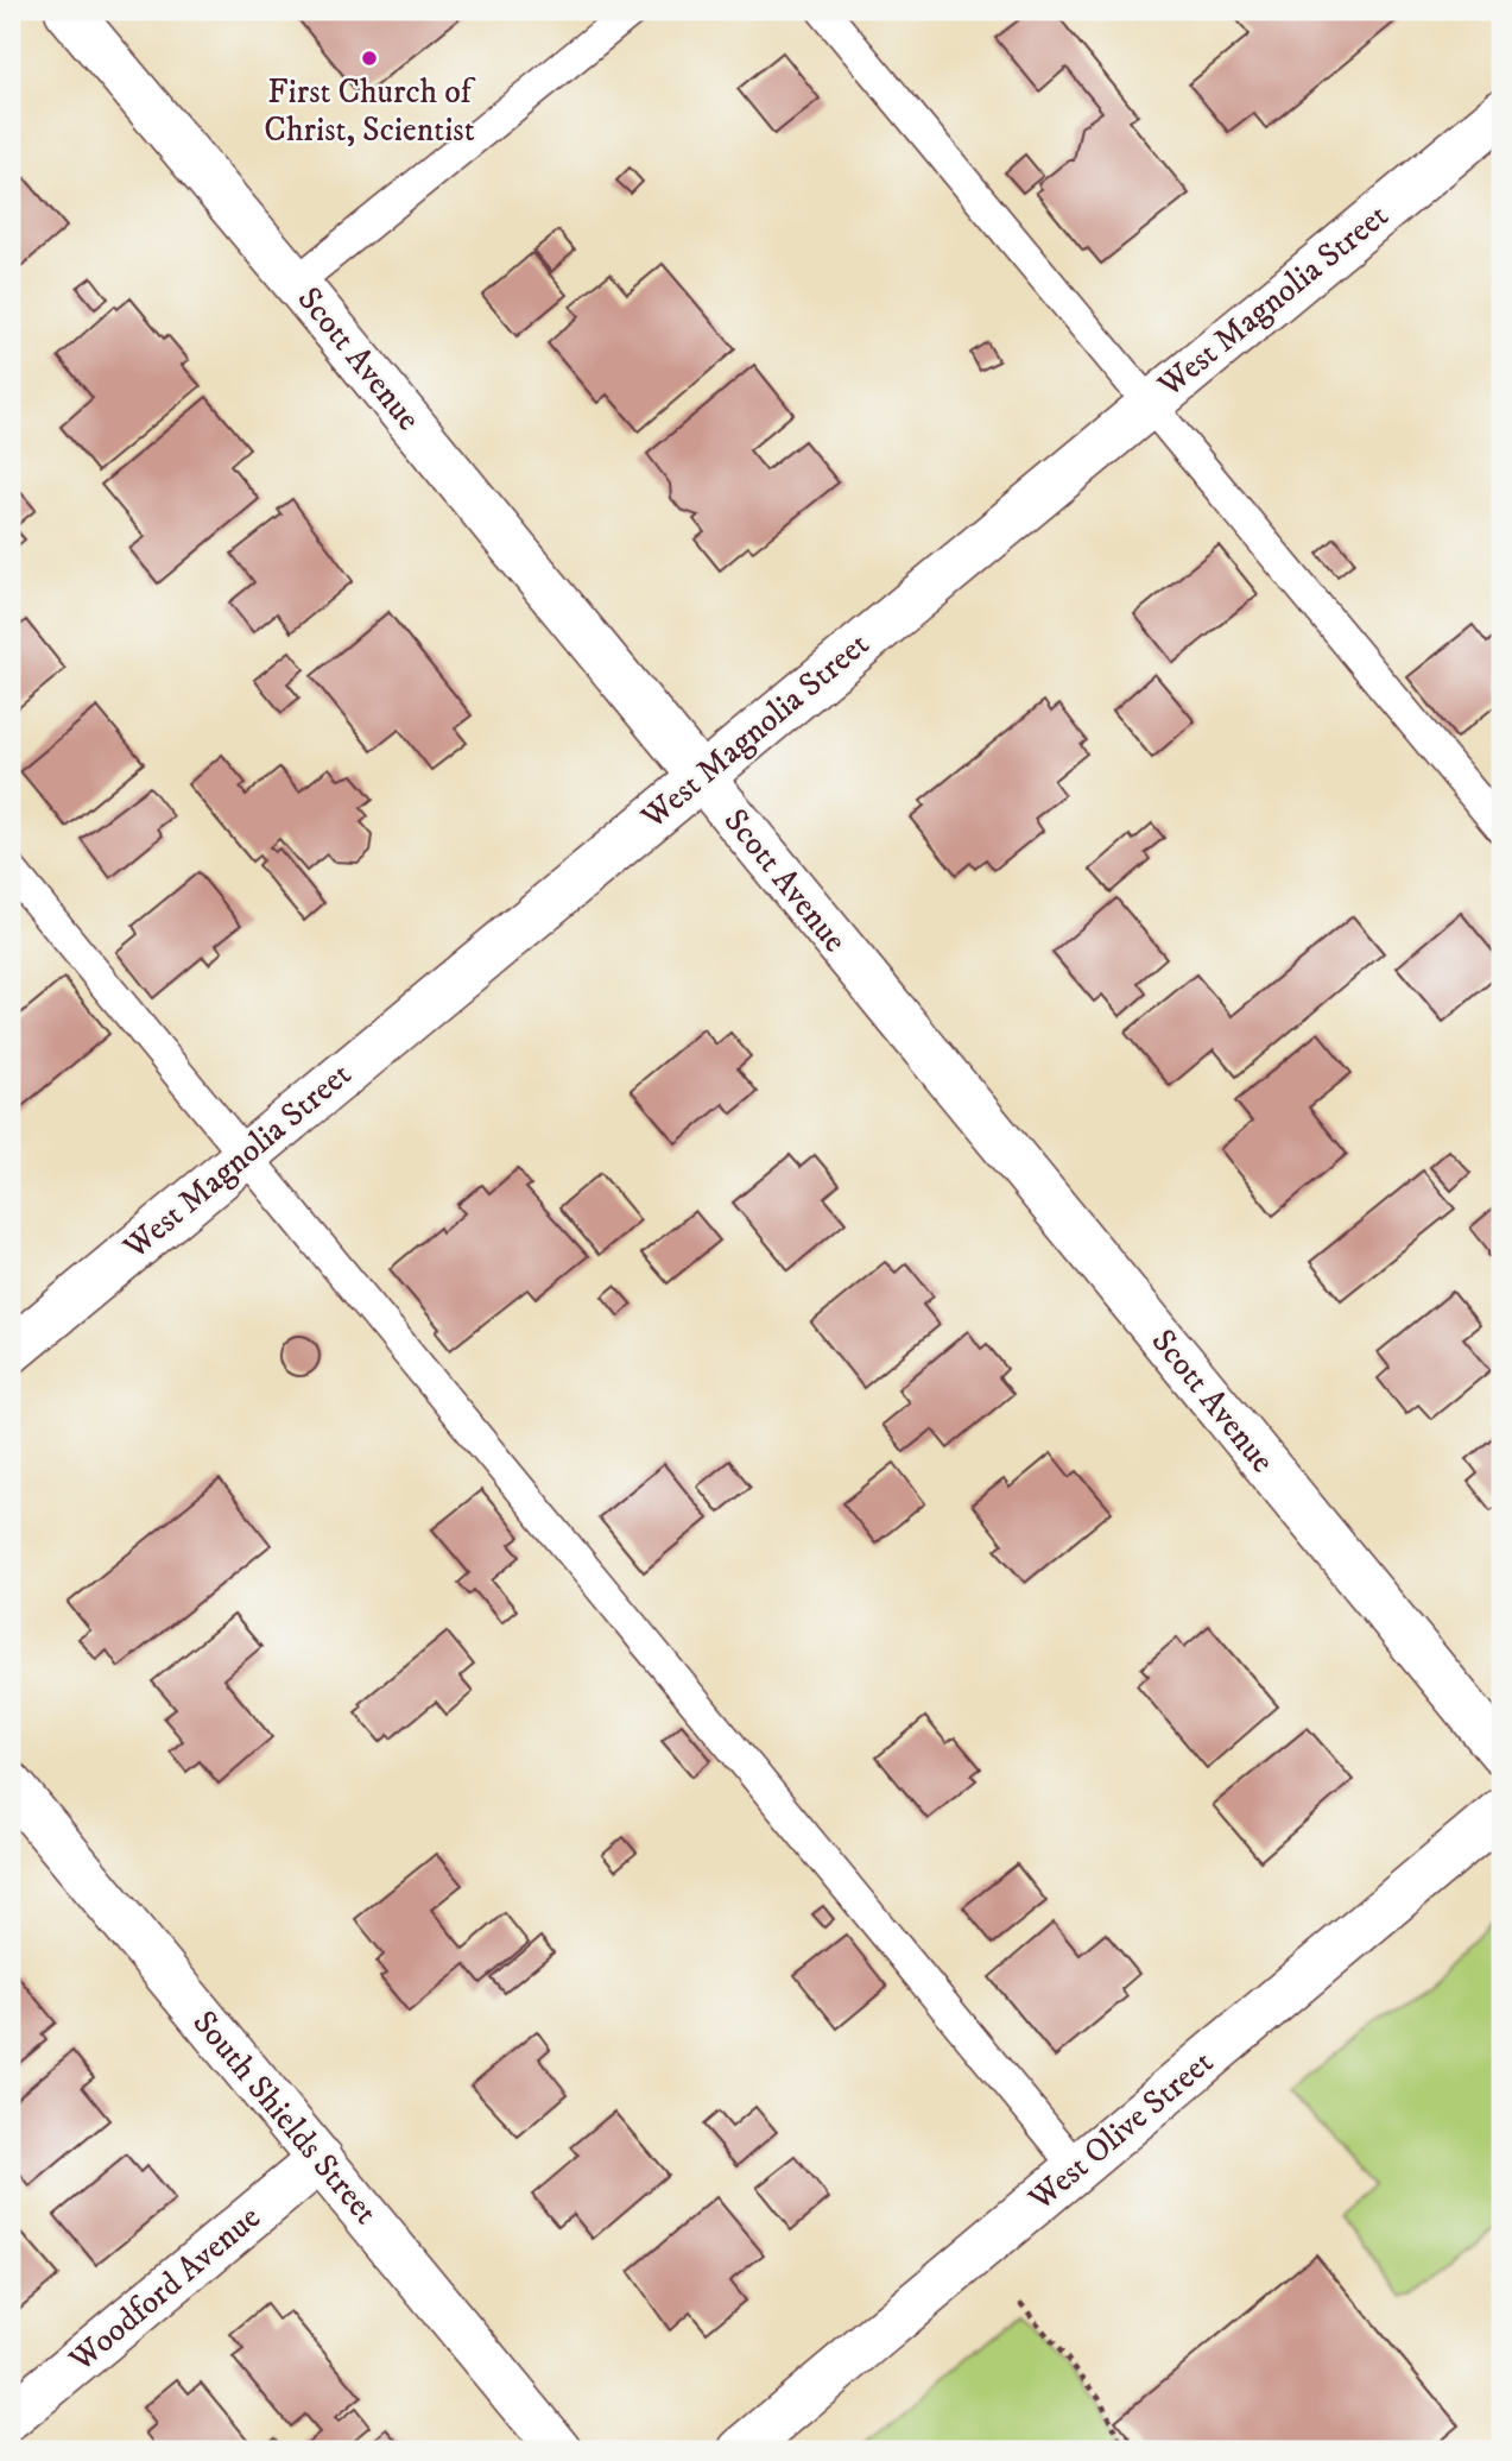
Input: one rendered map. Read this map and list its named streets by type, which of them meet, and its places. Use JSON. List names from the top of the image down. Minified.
{"streets":{"street":["West Magnolia Street","Scott Avenue","South Shields Street","West Olive Street","Woodford Avenue"]},"crossings":[["West Magnolia Street","Scott Avenue"],["South Shields Street","Woodford Avenue"]],"places":["First Church of Christ, Scientist"]}
